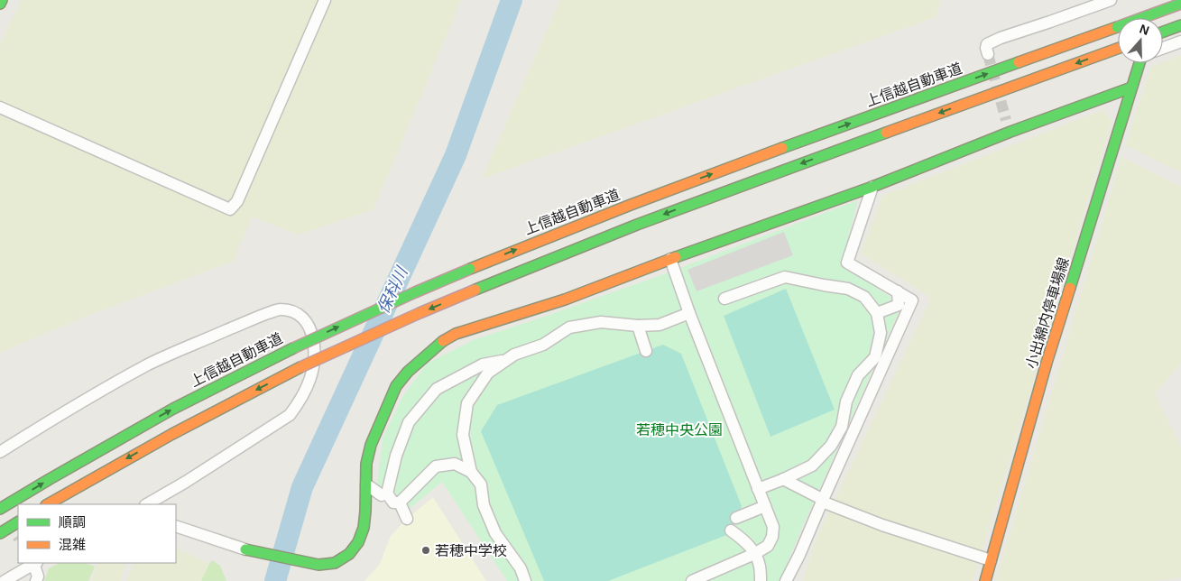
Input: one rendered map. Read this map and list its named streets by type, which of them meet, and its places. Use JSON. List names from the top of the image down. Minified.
{"streets":{"main road":["上信越自動車道","小出綿内停車場線"]},"water":["保科川"],"parks":["若穂中央公園"],"places":["若穂中学校"],"legend":["順調","混雑"],"north":"top"}
